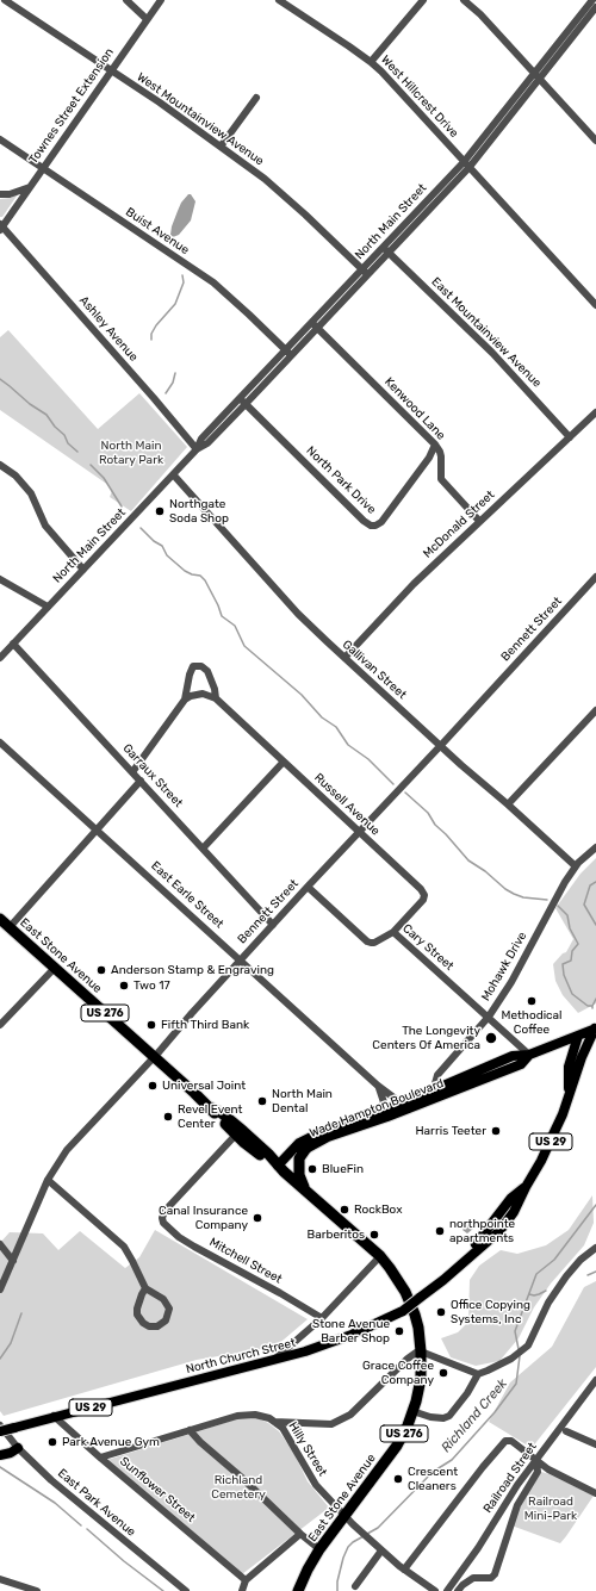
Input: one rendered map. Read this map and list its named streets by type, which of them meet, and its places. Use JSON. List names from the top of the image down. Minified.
{"streets":{"highway":["East Stone Avenue","US 276"],"main road":["Wade Hampton Boulevard","US 29","North Church Street"],"street":["West Hillcrest Drive","Townes Street Extension","West Mountainview Avenue","North Main Street","Buist Avenue","Ashley Avenue","East Mountainview Avenue","Kenwood Lane","North Park Drive","McDonald Street","Bennett Street","Gallivan Street","Garraux Street","Russell Avenue","East Earle Street","Cary Street","Mohawk Drive","Mitchell Street","Hilly Street","Railroad Street","Sunflower Street","East Park Avenue"]},"crossings":[["West Hillcrest Drive","North Main Street"],["Townes Street Extension","West Mountainview Avenue"],["Townes Street Extension","Buist Avenue"],["Townes Street Extension","Ashley Avenue"],["West Mountainview Avenue","North Main Street"],["North Main Street","Buist Avenue"],["North Main Street","Ashley Avenue"],["North Main Street","East Mountainview Avenue"],["North Main Street","Kenwood Lane"],["North Main Street","North Park Drive"],["North Main Street","Gallivan Street"],["North Main Street","Garraux Street"],["East Mountainview Avenue","McDonald Street"],["Kenwood Lane","North Park Drive"],["Kenwood Lane","McDonald Street"],["McDonald Street","Gallivan Street"],["Bennett Street","Gallivan Street"],["Bennett Street","Garraux Street"],["Bennett Street","Russell Avenue"],["Bennett Street","East Earle Street"],["Bennett Street","Cary Street"],["Bennett Street","East Stone Avenue"],["Gallivan Street","Mohawk Drive"],["Russell Avenue","Cary Street"],["East Earle Street","Wade Hampton Boulevard"],["Cary Street","Mohawk Drive"],["Cary Street","Wade Hampton Boulevard"],["East Stone Avenue","Wade Hampton Boulevard"],["East Stone Avenue","Mitchell Street"],["East Stone Avenue","Hilly Street"],["Mohawk Drive","Wade Hampton Boulevard"],["Wade Hampton Boulevard","North Church Street"],["North Church Street","Sunflower Street"],["Hilly Street","Sunflower Street"]],"water":["Richland Creek"],"parks":["North Main Rotary Park","Richland Cemetery","Railroad Mini-Park"],"places":["Northgate Soda Shop","Anderson Stamp & Engraving","Two 17","Methodical Coffee","Fifth Third Bank","The Longevity Centers Of America","Universal Joint","North Main Dental","Revel Event Center","Harris Teeter","BlueFin","RockBox","Canal Insurance Company","northpointe apartments","Barberitos","Office Copying Systems, Inc","Stone Avenue Barber Shop","Grace Coffee Company","Park Avenue Gym","Crescent Cleaners"]}
